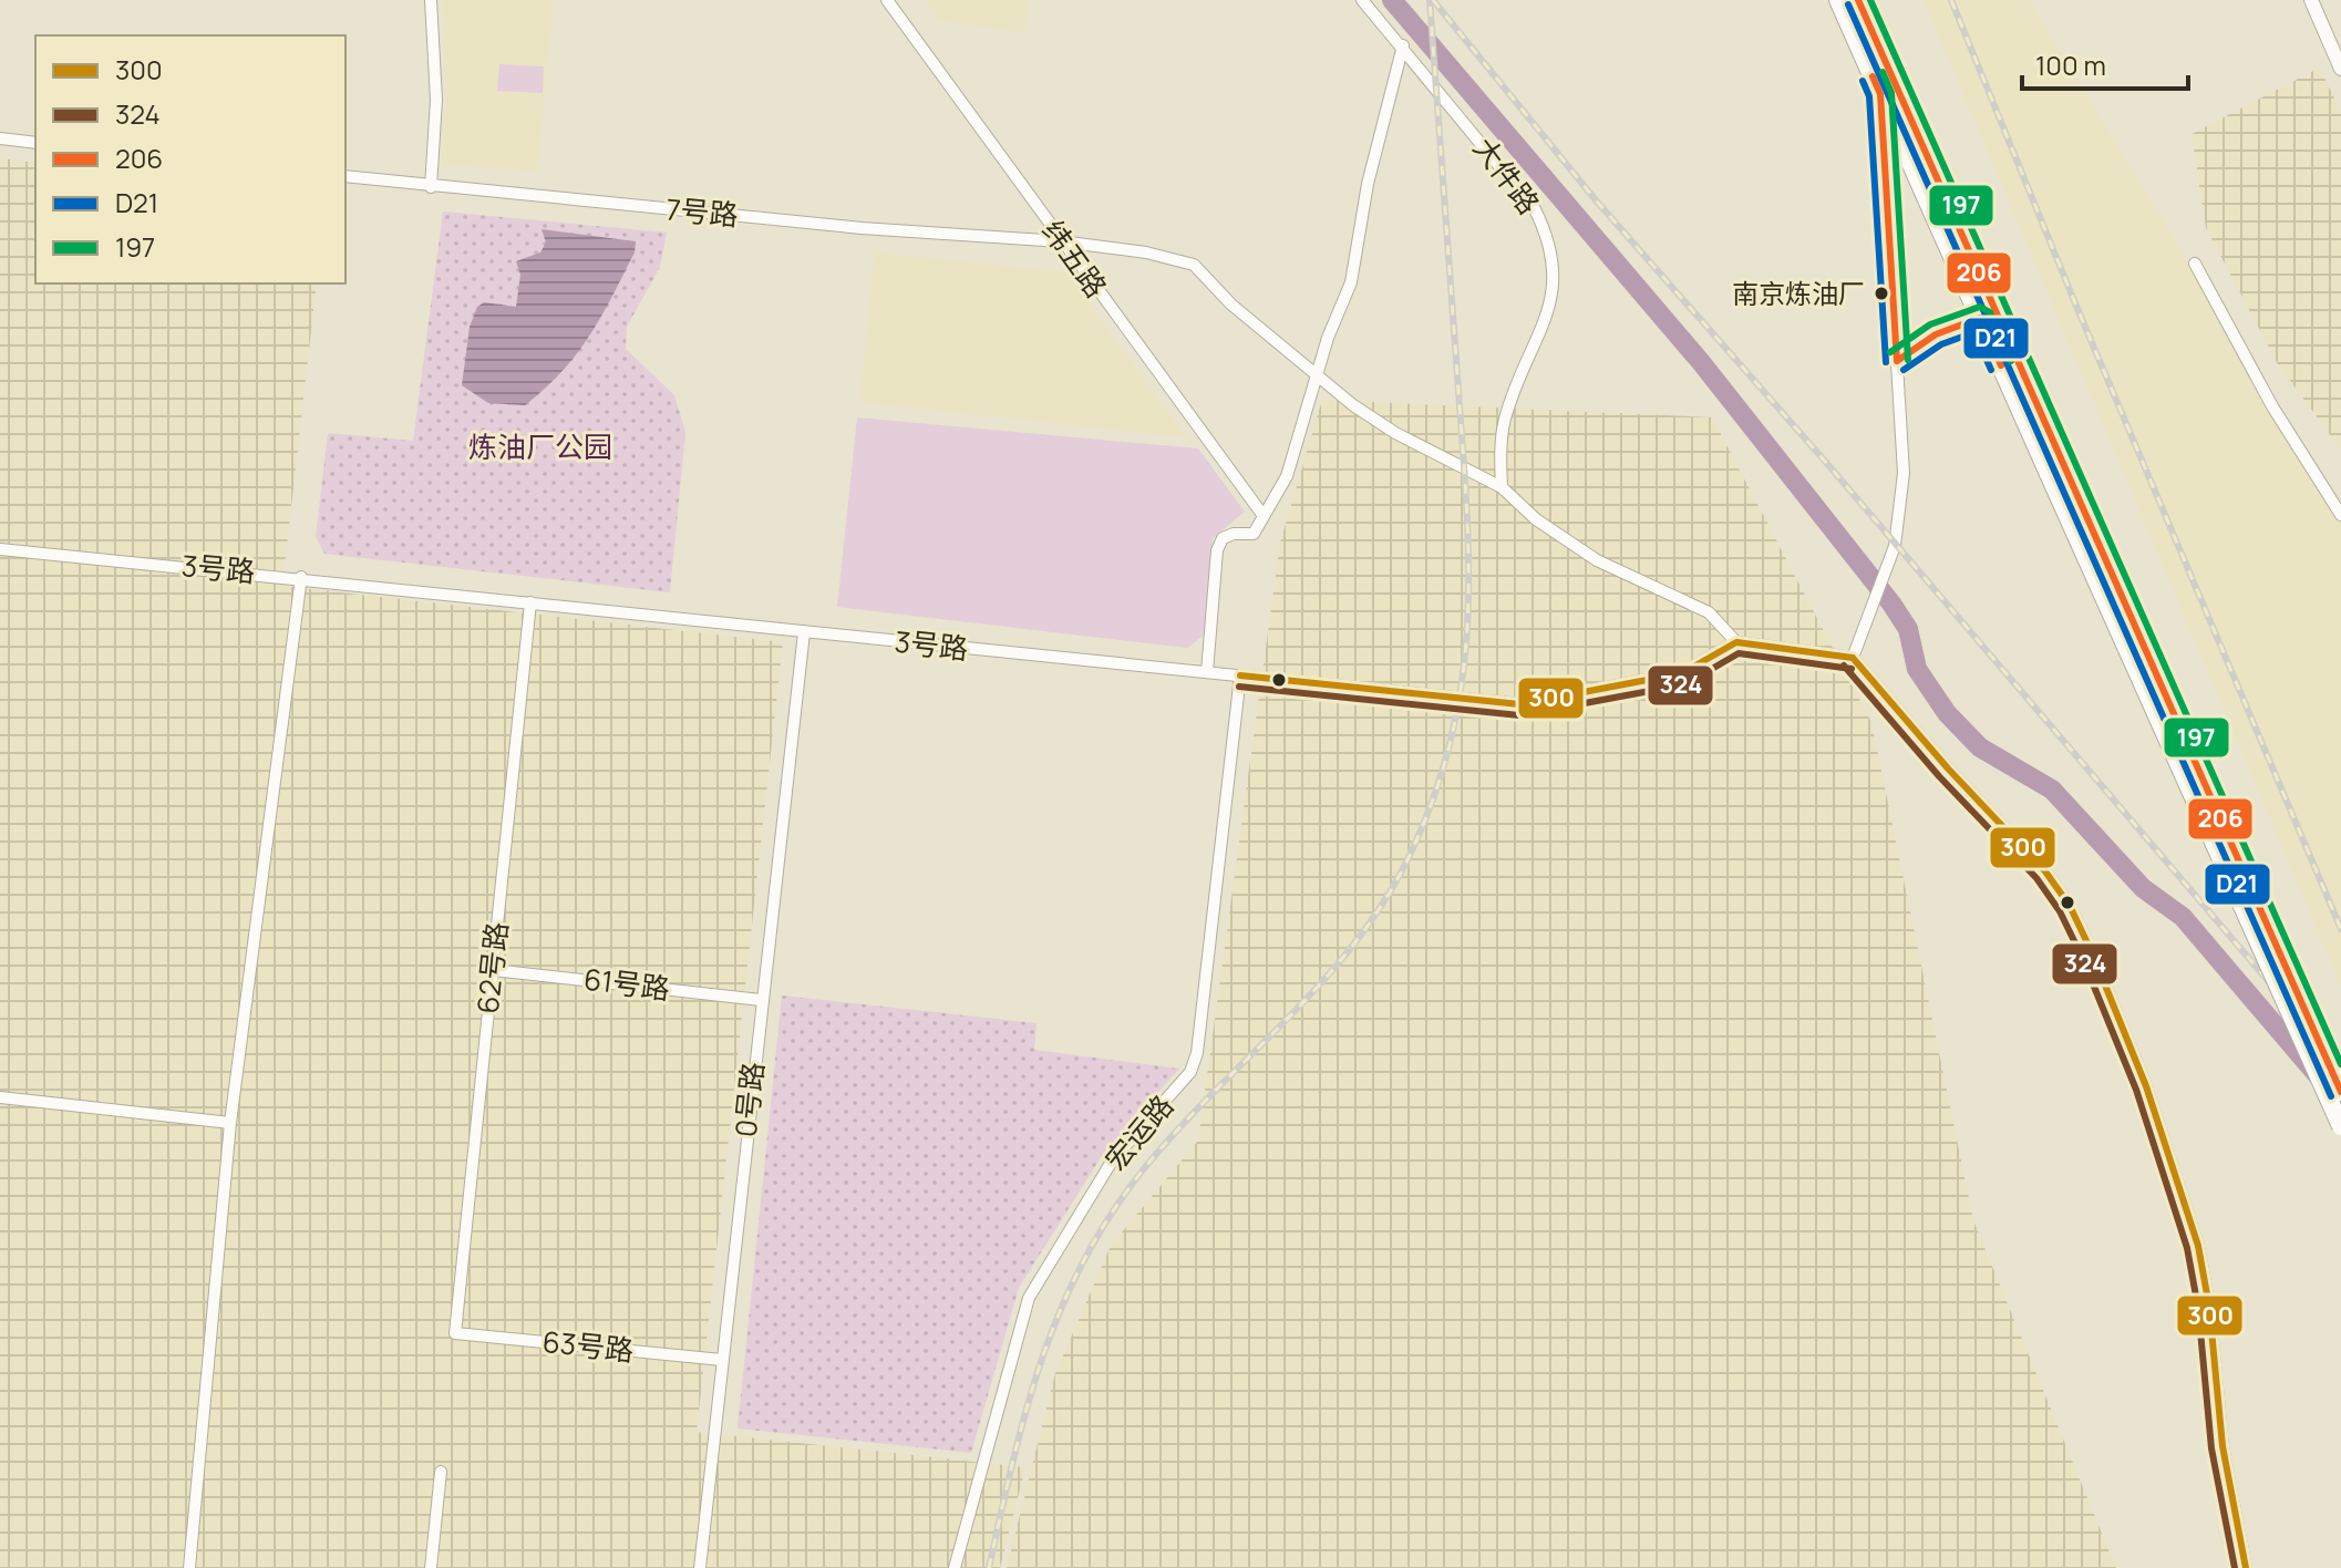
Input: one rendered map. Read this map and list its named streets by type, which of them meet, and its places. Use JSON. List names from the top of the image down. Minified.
{"streets":{"street":["大件路","7号路","纬五路","3号路","62号路","61号路","0号路","宏运路","63号路"]},"crossings":[["大件路","7号路"],["7号路","纬五路"],["7号路","3号路"],["3号路","62号路"],["3号路","0号路"],["3号路","宏运路"],["62号路","61号路"],["62号路","63号路"],["61号路","0号路"],["0号路","63号路"]],"parks":["炼油厂公园"],"places":["南京炼油厂"],"lines":["transit line 206","transit line 197","transit line D21","transit line 300","transit line 324"],"legend":["300","324","206","D21","197"],"scale_bar":"100 m"}
